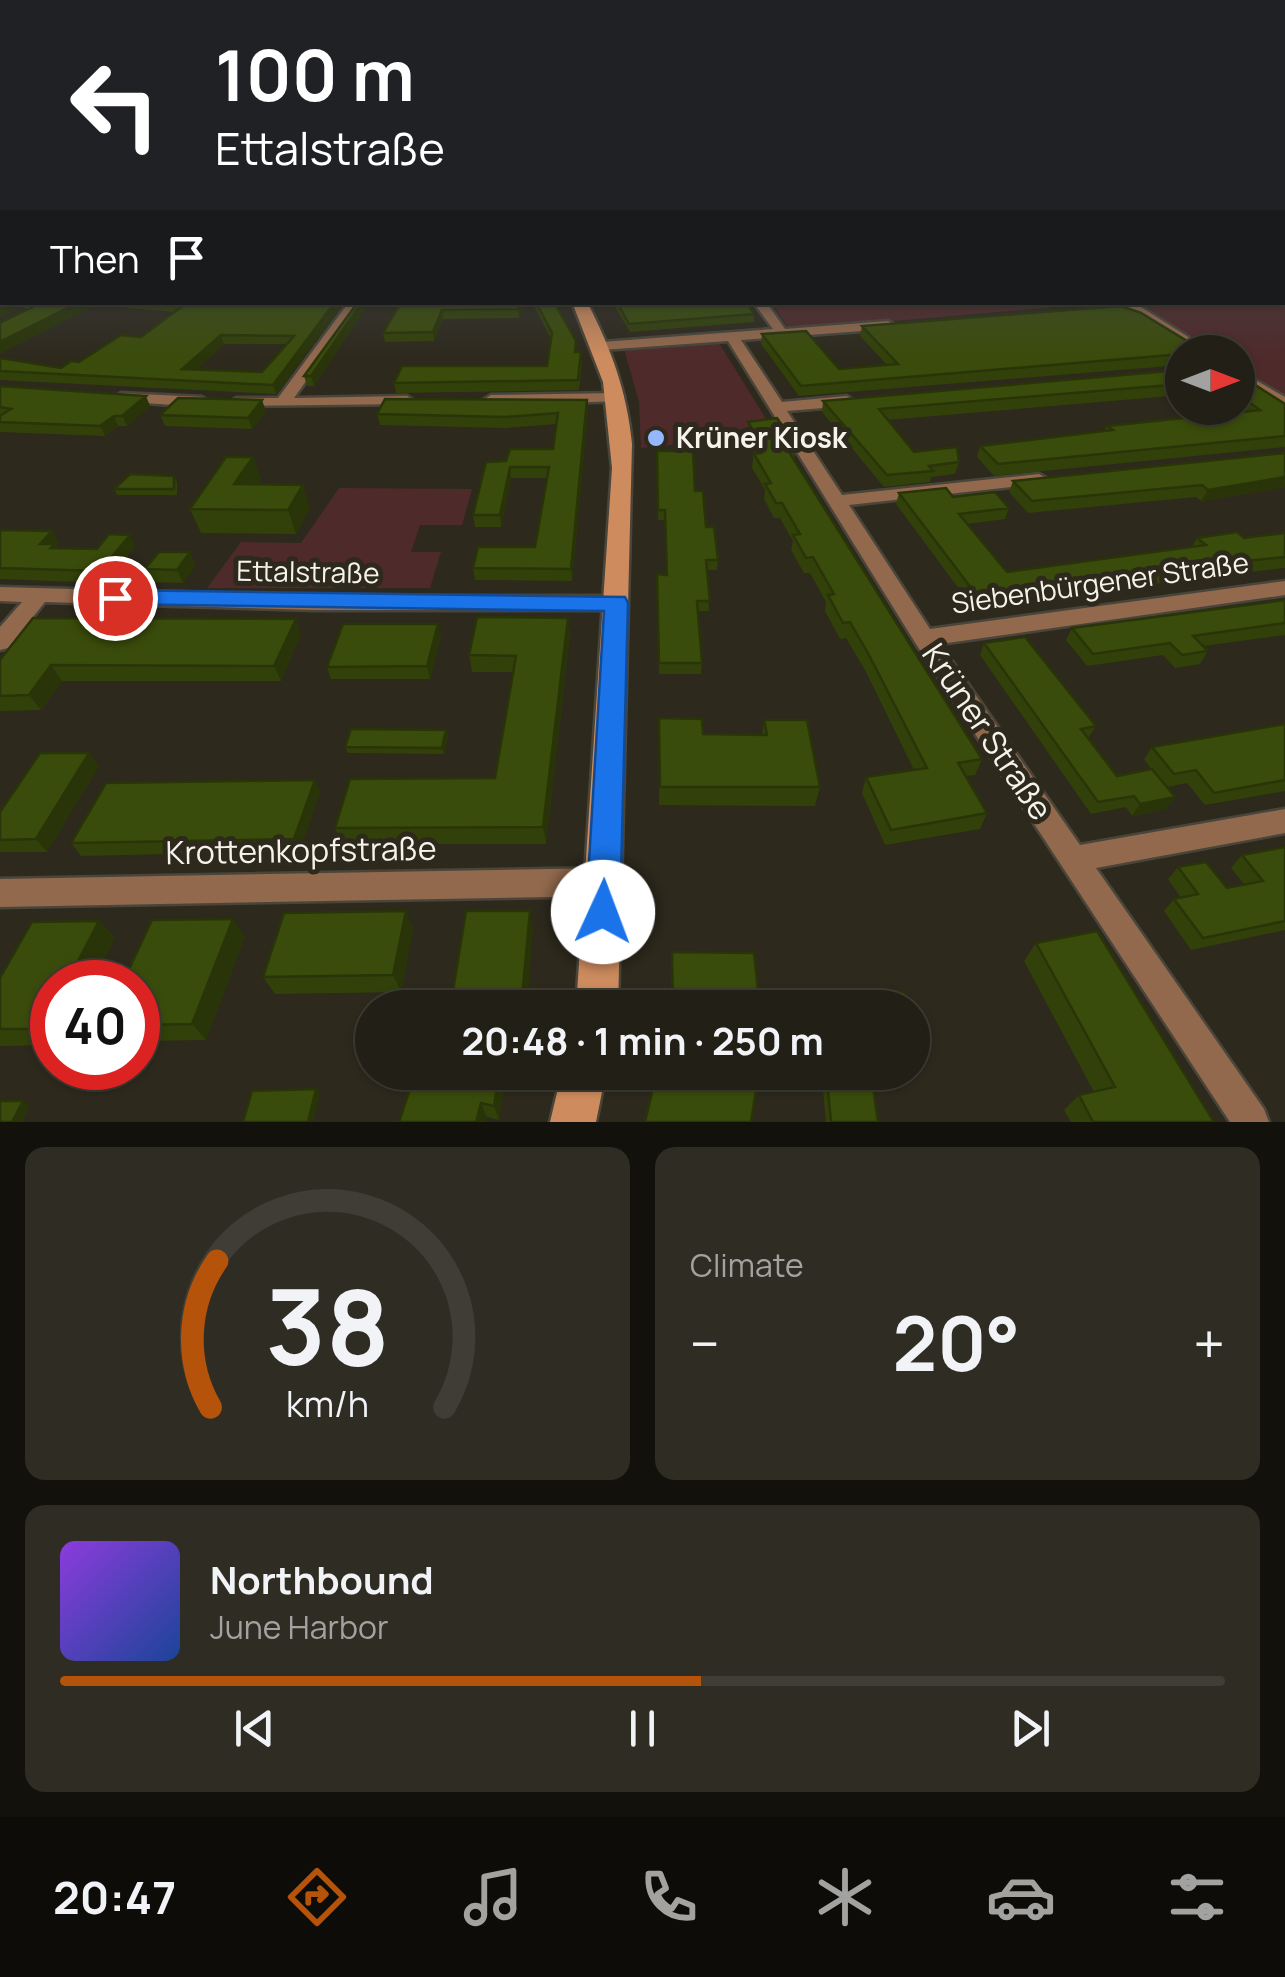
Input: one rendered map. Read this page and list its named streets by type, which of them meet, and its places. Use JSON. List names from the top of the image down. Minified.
{"streets":{"street":["Ettalstraße","Siebenbürgener Straße","Krüner Straße","Krottenkopfstraße"]},"crossings":[["Siebenbürgener Straße","Krüner Straße"]],"places":["Krüner Kiosk"],"north":"right","page":{"turn":["100 m","Ettalstraße"],"then":"Then","limit":"40","trip":"20:48 · 1 min · 250 m","tile":"Climate","heat":["−","20°","+"],"song":["Northbound","June Harbor"],"tabs":"20:47","gauge":["38","km/h"]}}
